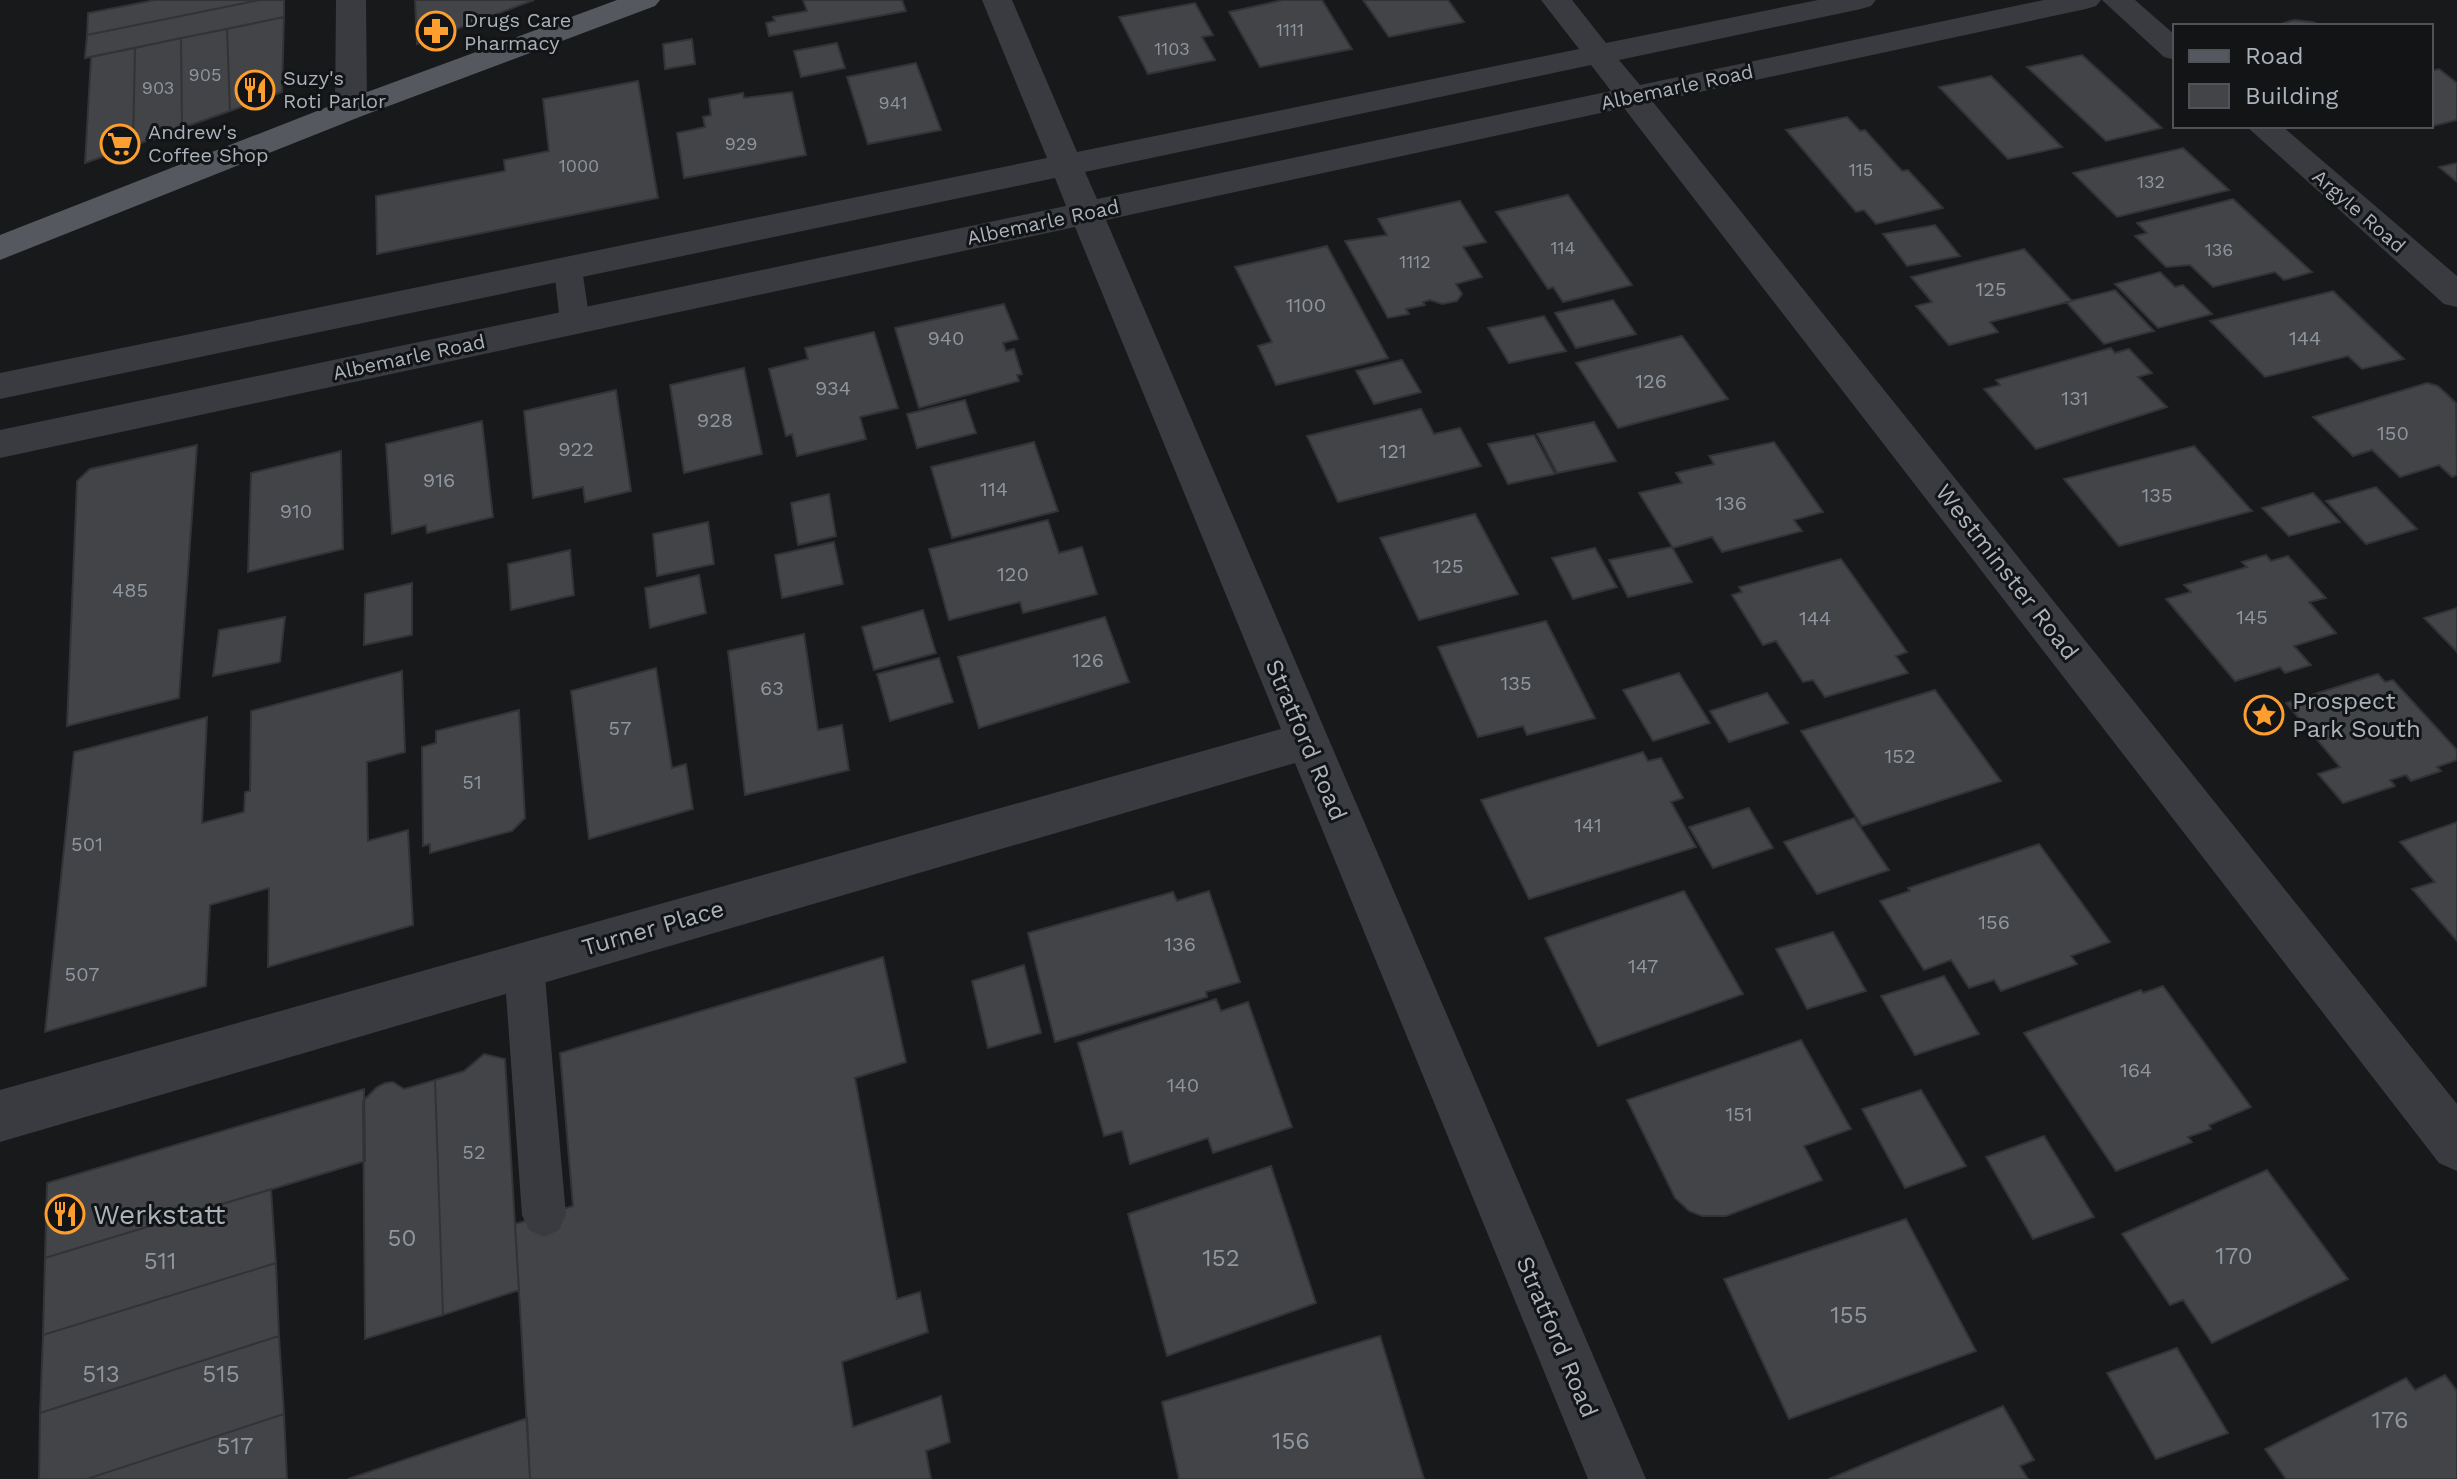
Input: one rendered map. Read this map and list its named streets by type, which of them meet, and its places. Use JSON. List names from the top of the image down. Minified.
{"streets":{"street":["Albemarle Road","Argyle Road","Westminster Road","Stratford Road","Turner Place"]},"crossings":[["Albemarle Road","Westminster Road"],["Albemarle Road","Stratford Road"],["Stratford Road","Turner Place"]],"places":{"pharmacy":["Drugs Care Pharmacy"],"restaurant":["Suzy's Roti Parlor","Werkstatt"],"supermarket":["Andrew's Coffee Shop"],"place":["Prospect Park South"]},"house_numbers":["1111","1103","905","903","941","929","1000","115","132","114","136","1112","125","1100","940","144","126","934","131","928","150","922","121","916","114","135","136","910","125","120","485","145","144","126","135","63","57","152","51","141","501","156","136","147","507","164","140","151","52","50","170","152","511","155","513","515","176","156","517"],"legend":["Road","Building"]}
